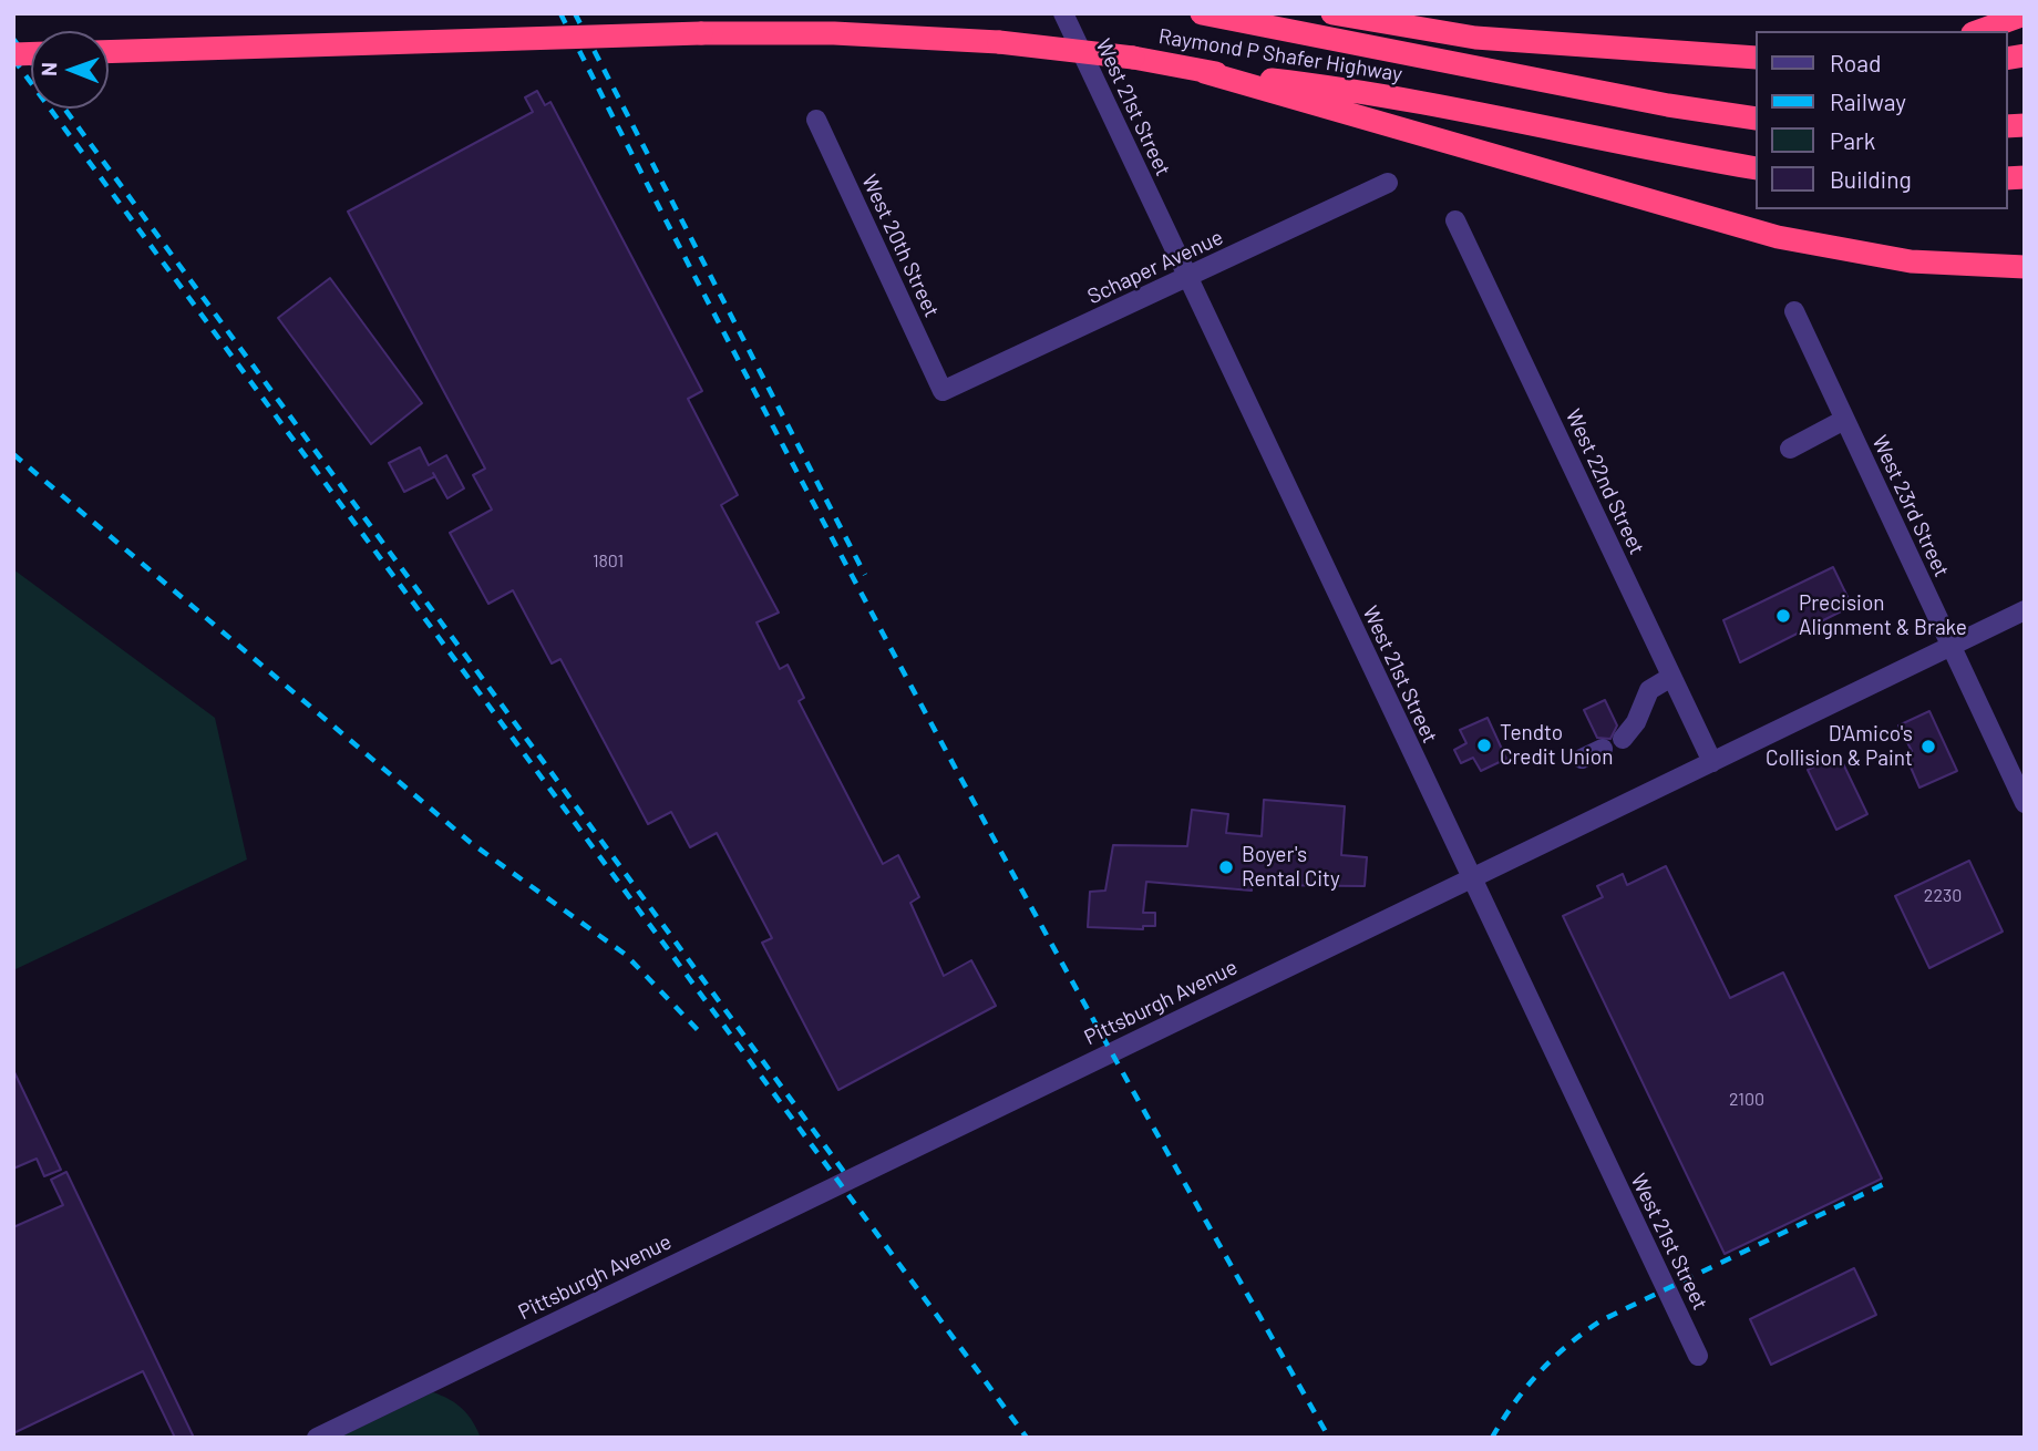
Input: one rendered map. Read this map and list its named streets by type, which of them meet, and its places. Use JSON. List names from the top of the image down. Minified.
{"streets":{"highway":["Raymond P Shafer Highway"],"street":["West 21st Street","West 20th Street","Schaper Avenue","West 22nd Street","West 23rd Street","Pittsburgh Avenue"]},"crossings":[["West 21st Street","Schaper Avenue"],["West 21st Street","Pittsburgh Avenue"],["West 20th Street","Schaper Avenue"],["West 22nd Street","Pittsburgh Avenue"],["West 23rd Street","Pittsburgh Avenue"]],"places":["Precision Alignment & Brake","Tendto Credit Union","D'Amico's Collision & Paint","Boyer's Rental City"],"house_numbers":["1801","2230","2100"],"legend":["Road","Railway","Park","Building"],"north":"left"}
